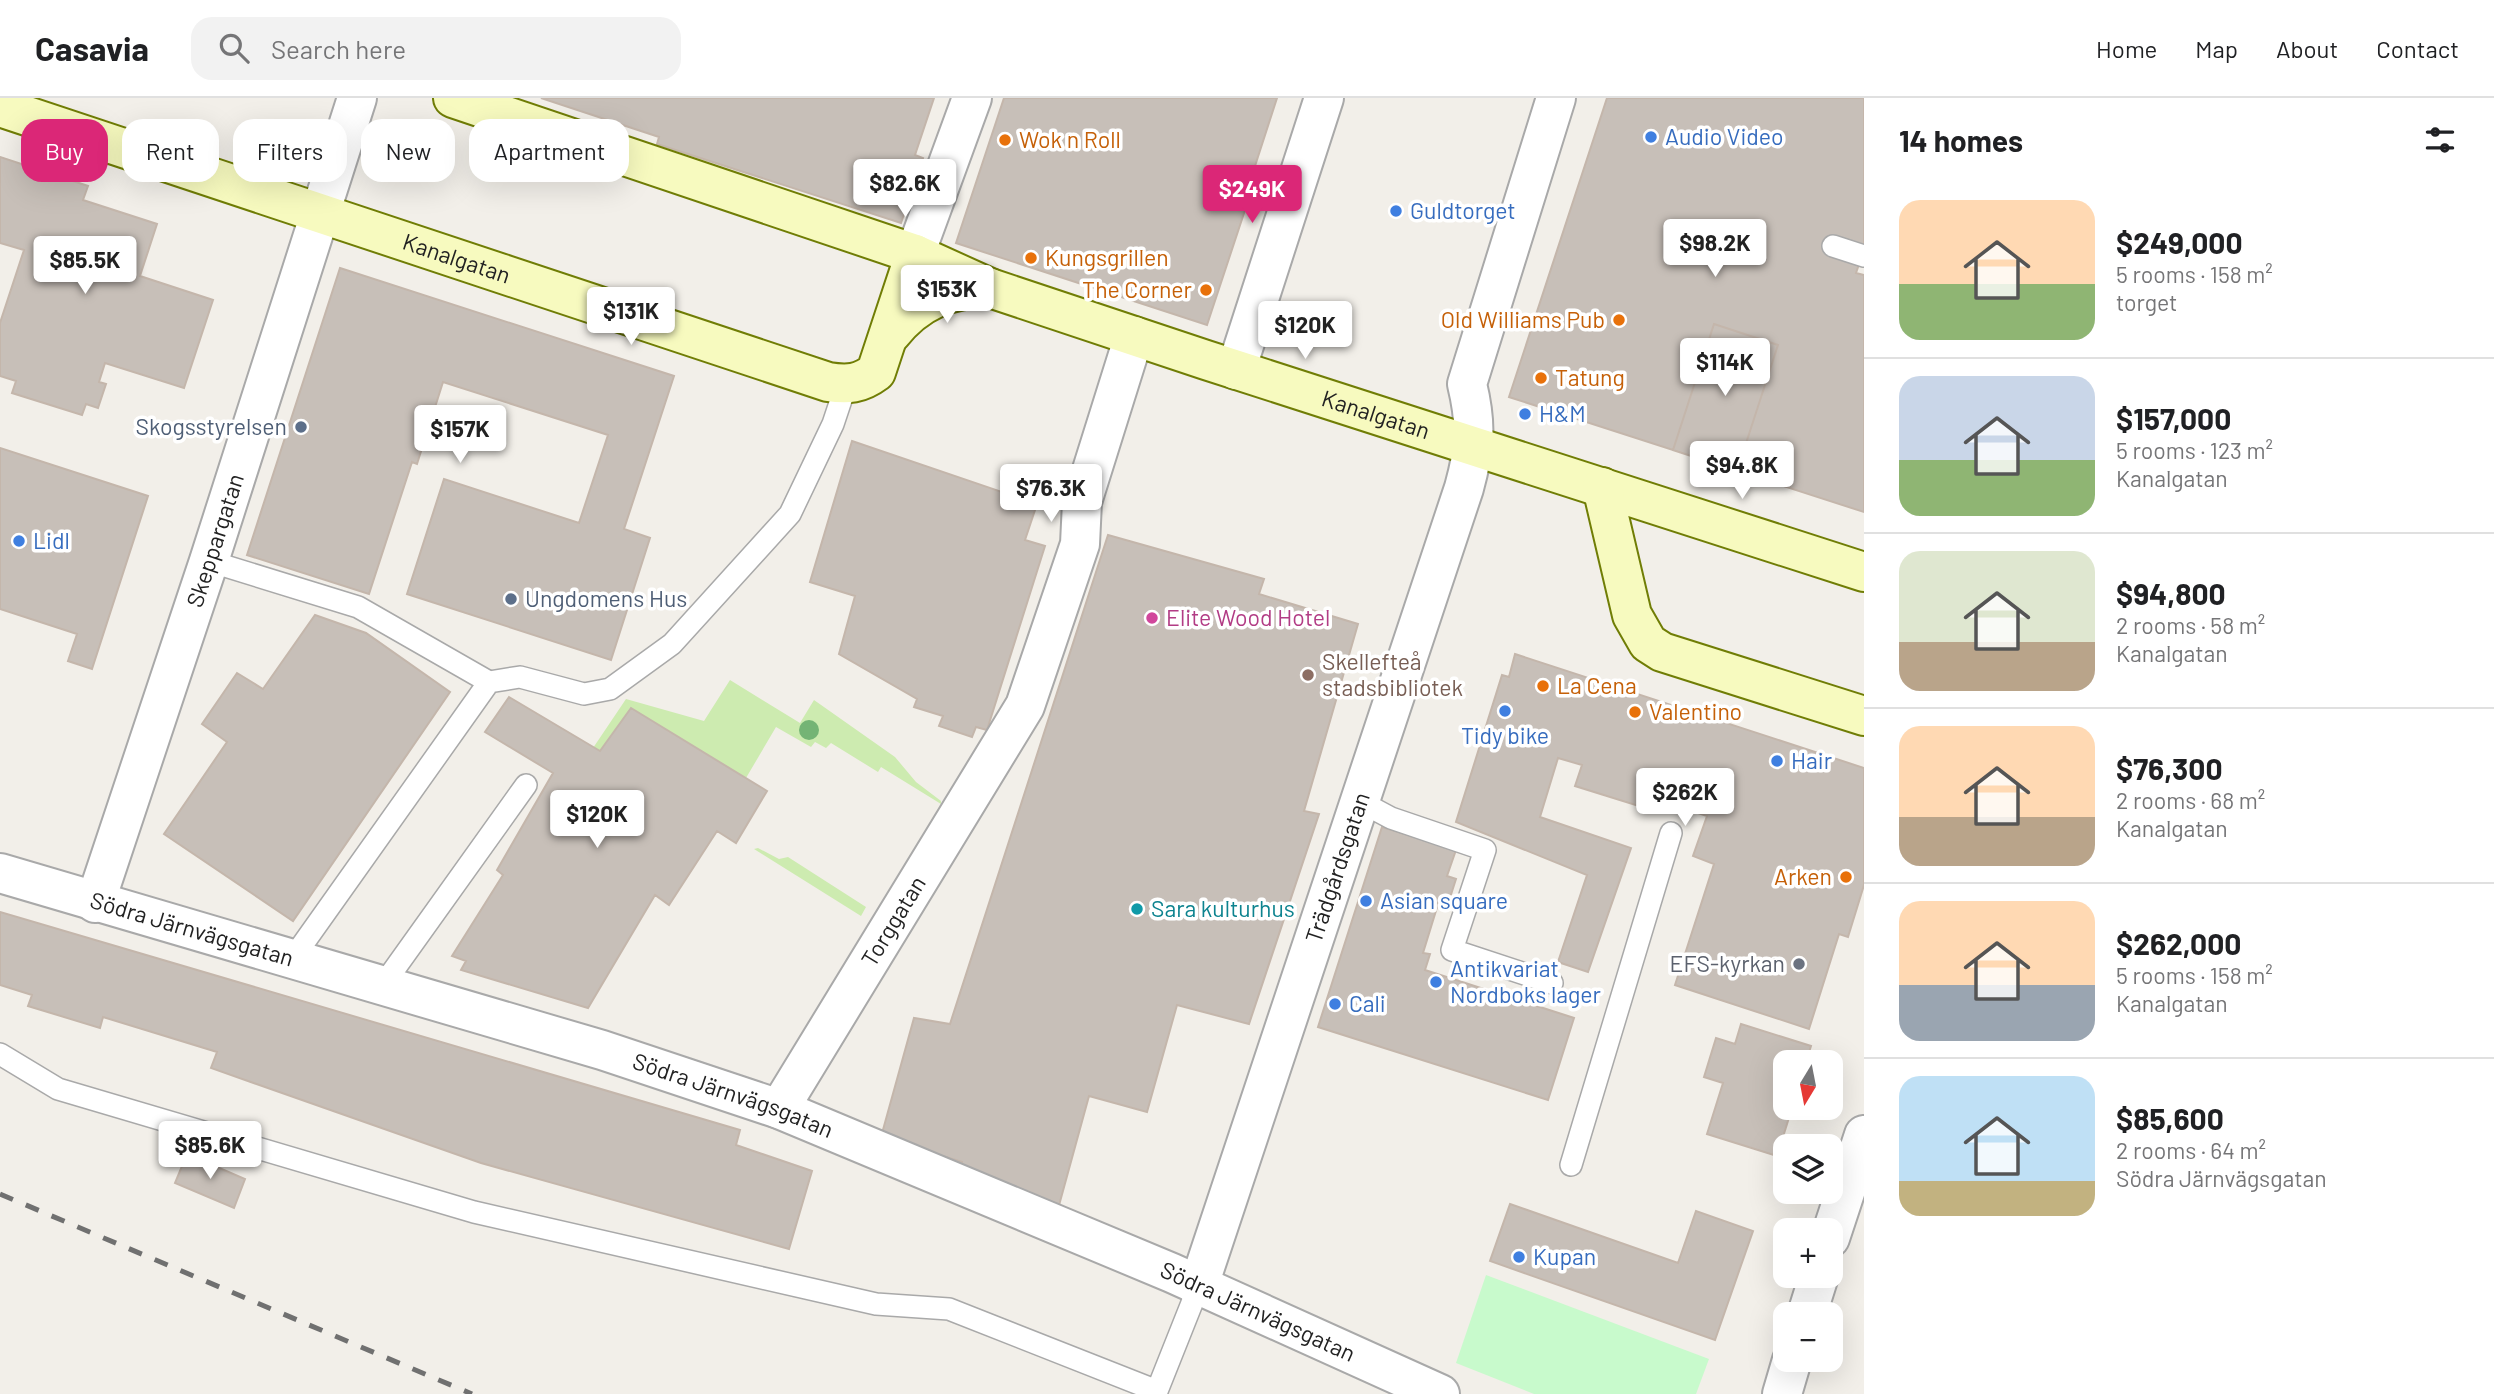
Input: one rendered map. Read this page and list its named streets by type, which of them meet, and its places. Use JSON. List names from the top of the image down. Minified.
{"streets":{"main road":["Kanalgatan"],"street":["Skeppargatan","Trädgårdsgatan","Torggatan","Södra Järnvägsgatan"]},"crossings":[["Kanalgatan","Skeppargatan"],["Kanalgatan","Trädgårdsgatan"],["Kanalgatan","Torggatan"],["Skeppargatan","Södra Järnvägsgatan"],["Trädgårdsgatan","Södra Järnvägsgatan"],["Torggatan","Södra Järnvägsgatan"]],"places":["Audio Video","Wok n Roll","Guldtorget","Kungsgrillen","The Corner","Old Williams Pub","Tatung","H&M","Skogsstyrelsen","Lidl","Ungdomens Hus","Elite Wood Hotel","Skellefteå stadsbibliotek","La Cena","Tidy bike","Valentino","Hair","Arken","Asian square","Sara kulturhus","EFS-kyrkan","Antikvariat Nordboks lager","Cali","Kupan"],"north":"bottom","page":{"header":"Casavia","search":"Search here","nav":["Home","Map","About","Contact"],"heading":"14 homes","chip":["Buy","Rent","Filters","New","Apartment"],"price":["$82.6K","$249K","$98.2K","$85.5K","$153K","$131K","$120K","$114K","$157K","$94.8K","$76.3K","$262K","$120K","$85.6K"],"list":[{"name":"$249,000","note":"5 rooms · 158 m² · torget"},{"name":"$157,000","note":"5 rooms · 123 m² · Kanalgatan"},{"name":"$94,800","note":"2 rooms · 58 m² · Kanalgatan"},{"name":"$76,300","note":"2 rooms · 68 m² · Kanalgatan"},{"name":"$262,000","note":"5 rooms · 158 m² · Kanalgatan"},{"name":"$85,600","note":"2 rooms · 64 m² · Södra Järnvägsgatan"}],"map_buttons":["+","−"]}}
